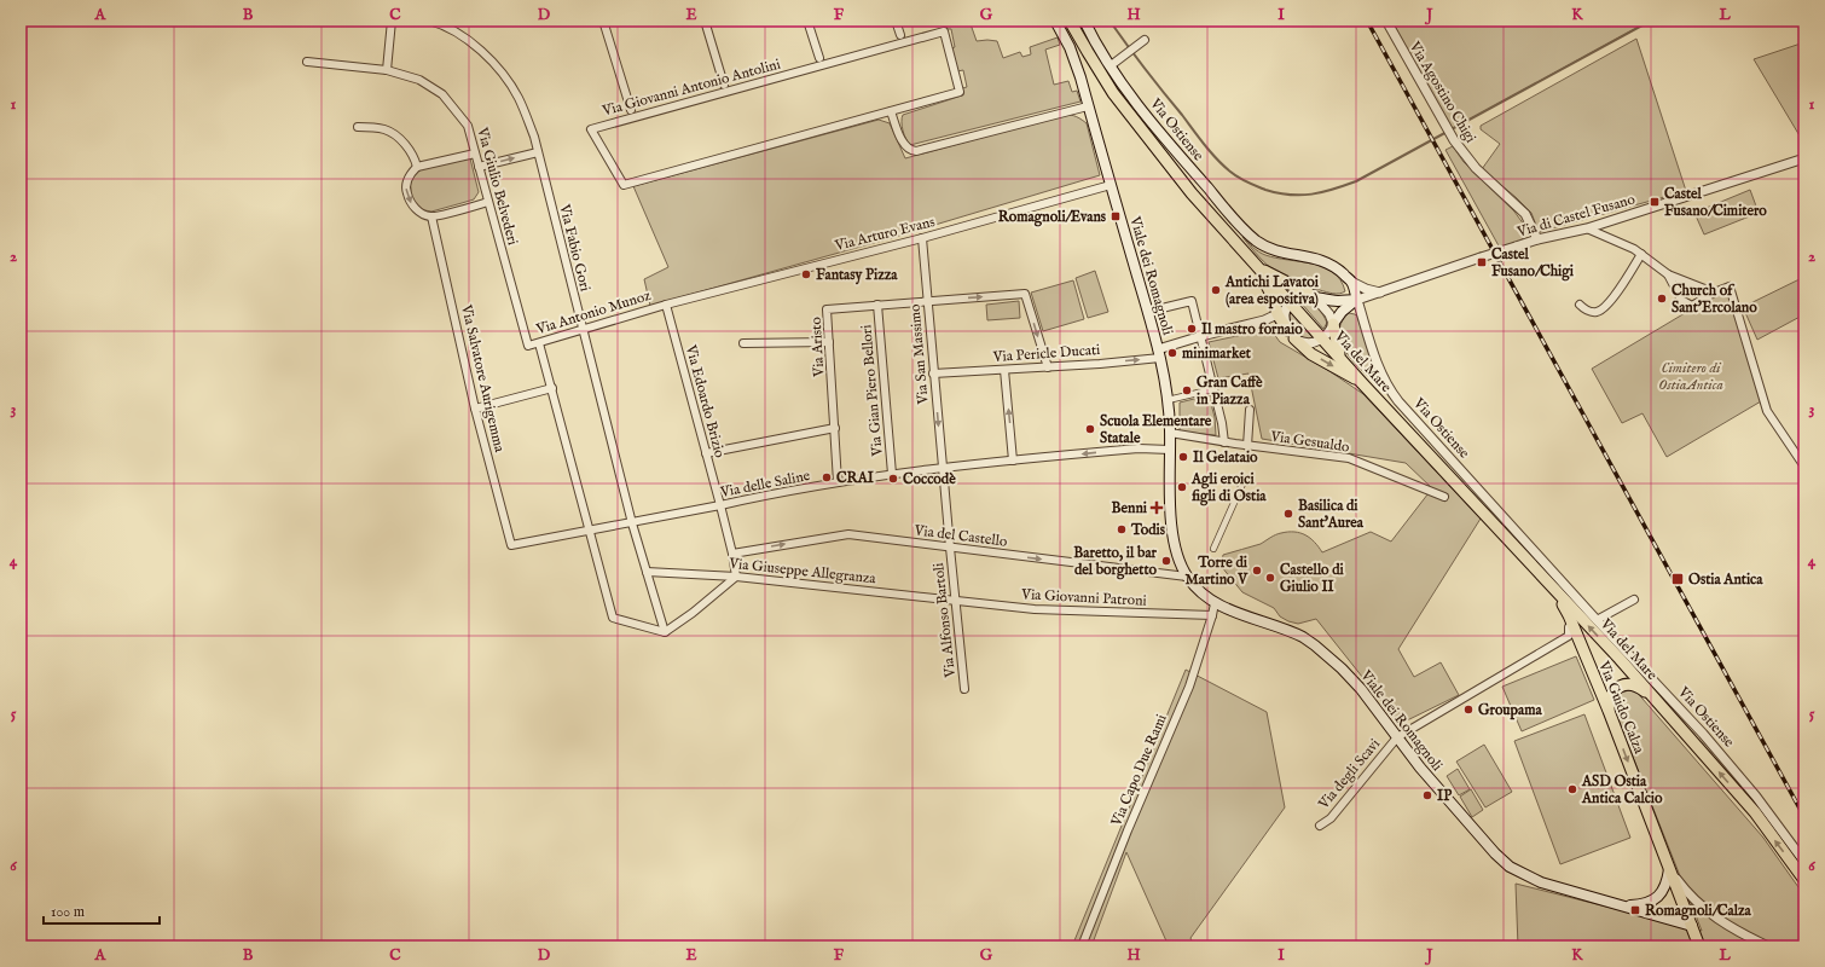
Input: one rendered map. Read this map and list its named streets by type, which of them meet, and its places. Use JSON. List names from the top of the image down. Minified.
{"streets":{"main road":["Via Ostiense","Viale dei Romagnoli","Via del Mare","Via Guido Calza"],"street":["Via Giovanni Antonio Antolini","Via Agostino Chigi","Via Giulio Belvederi","Via di Castel Fusano","Via Arturo Evans","Via Fabio Gori","Via Antonio Munoz","Via Aristo","Via Pericle Ducati","Via San Massimo","Via Salvatore Aurigemma","Via Gian Piero Bellori","Via Edoardo Brizio","Via Gesualdo","Via delle Saline","Via del Castello","Via Giuseppe Allegranza","Via Giovanni Patroni","Via Alfonso Bartoli","Via Capo Due Rami","Via degli Scavi"]},"crossings":[["Via Agostino Chigi","Via di Castel Fusano"],["Via Ostiense","Via di Castel Fusano"],["Via Giulio Belvederi","Via Antonio Munoz"],["Via Arturo Evans","Viale dei Romagnoli"],["Via Arturo Evans","Via Antonio Munoz"],["Via Arturo Evans","Via San Massimo"],["Via Arturo Evans","Via Edoardo Brizio"],["Via Fabio Gori","Via Antonio Munoz"],["Via Fabio Gori","Via delle Saline"],["Via Fabio Gori","Via Giuseppe Allegranza"],["Viale dei Romagnoli","Via Pericle Ducati"],["Viale dei Romagnoli","Via Gesualdo"],["Viale dei Romagnoli","Via delle Saline"],["Viale dei Romagnoli","Via del Castello"],["Viale dei Romagnoli","Via Guido Calza"],["Viale dei Romagnoli","Via Capo Due Rami"],["Viale dei Romagnoli","Via degli Scavi"],["Via Antonio Munoz","Via Edoardo Brizio"],["Via Aristo","Via Pericle Ducati"],["Via Aristo","Via San Massimo"],["Via Aristo","Via Gian Piero Bellori"],["Via Aristo","Via delle Saline"],["Via Pericle Ducati","Via San Massimo"],["Via San Massimo","Via delle Saline"],["Via San Massimo","Via del Castello"],["Via San Massimo","Via Alfonso Bartoli"],["Via del Mare","Via Guido Calza"],["Via Salvatore Aurigemma","Via delle Saline"],["Via Gian Piero Bellori","Via delle Saline"],["Via Edoardo Brizio","Via delle Saline"],["Via Edoardo Brizio","Via del Castello"],["Via Edoardo Brizio","Via Giuseppe Allegranza"],["Via del Castello","Via Alfonso Bartoli"],["Via Giuseppe Allegranza","Via Giovanni Patroni"],["Via Giuseppe Allegranza","Via Alfonso Bartoli"],["Via Giovanni Patroni","Via Alfonso Bartoli"],["Via Giovanni Patroni","Via Capo Due Rami"]],"one_way":["Via Pericle Ducati","Via del Castello","Via Guido Calza"],"parks":["Cimitero di OstiaAntica"],"places":{"transit":["Castel Fusano/Cimitero","Romagnoli/Evans","Castel Fusano/Chigi","Ostia Antica","Romagnoli/Calza"],"other":["Fantasy Pizza","Antichi Lavatoi (area espositiva)","Church of Sant'Ercolano","Il mastro fornaio","minimarket","Gran Caffè in Piazza","Scuola Elementare Statale","Il Gelataio","CRAI","Coccodè","Agli eroici figli di Ostia","Basilica di Sant'Aurea","Todis","Baretto, il bar del borghetto","Torre di Martino V","Castello di Giulio II","Groupama","ASD Ostia Antica Calcio","IP"],"health":["Benni"]},"scale_bar":"100 m","grid":{"columns":["A","B","C","D","E","F","G","H","I","J","K","L"],"rows":["1","2","3","4","5","6"]}}
